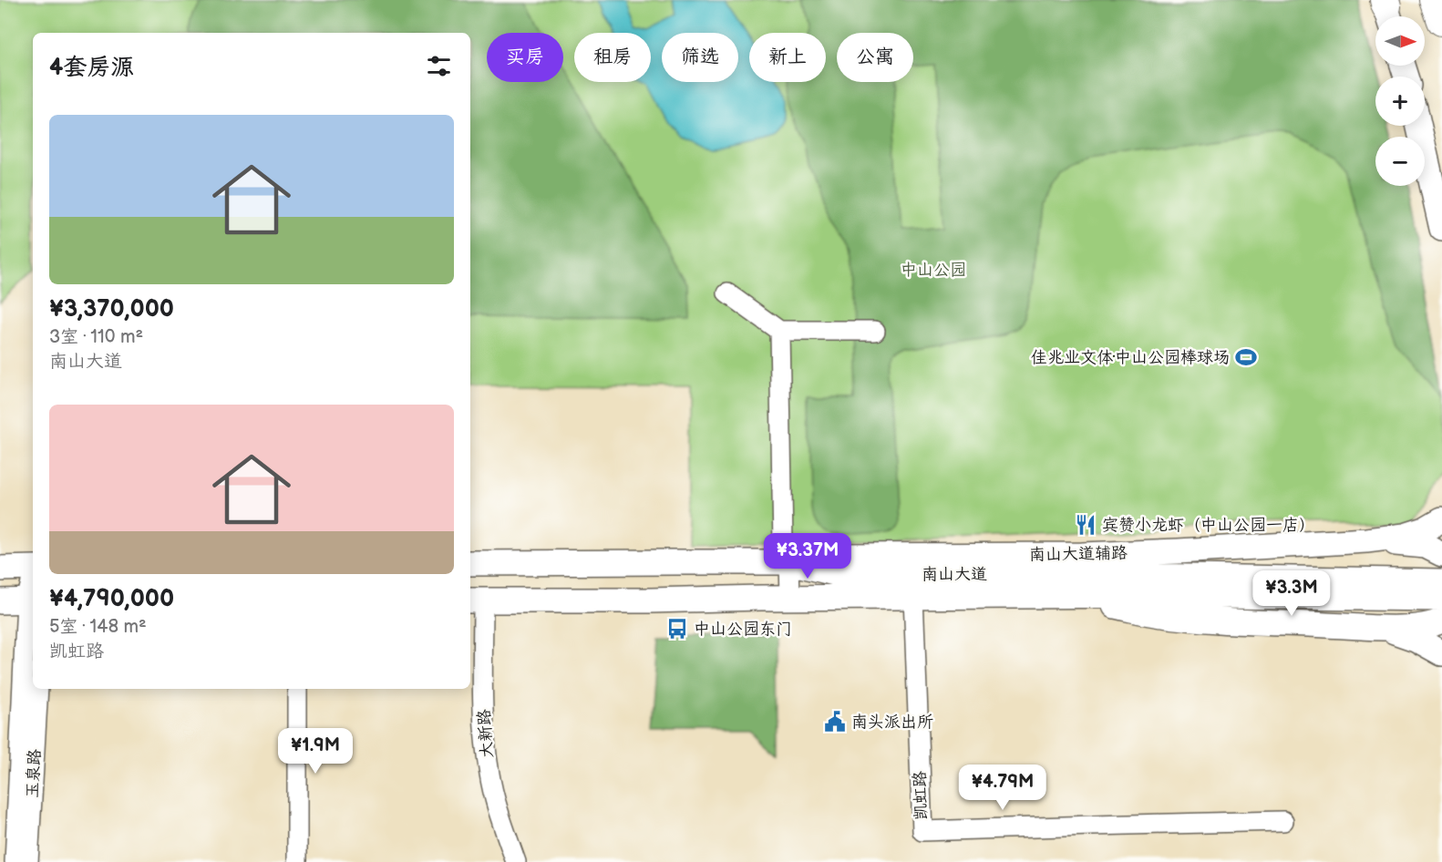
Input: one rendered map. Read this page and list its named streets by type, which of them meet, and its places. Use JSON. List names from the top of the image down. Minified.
{"streets":{"main road":["南山大道辅路","南山大道"],"street":["大新路","玉泉路","凯虹路"]},"crossings":[["南山大道辅路","南山大道"],["南山大道","大新路"],["南山大道","凯虹路"]],"parks":["中山公园"],"places":{"sports":["佳兆业文体·中山公园棒球场"],"restaurant":["宾赞小龙虾（中山公园一店）"],"bus stop":["中山公园东门"],"public building":["南头派出所"]},"north":"right","page":{"map_buttons":["+","−"],"chip":["买房","租房","筛选","新上","公寓"],"heading":"4套房源","list":[{"name":"¥3,370,000","note":"3室 · 110 m² · 南山大道"},{"name":"¥4,790,000","note":"5室 · 148 m² · 凯虹路"}],"price":["¥3.37M","¥3.3M","¥1.9M","¥4.79M"]}}
